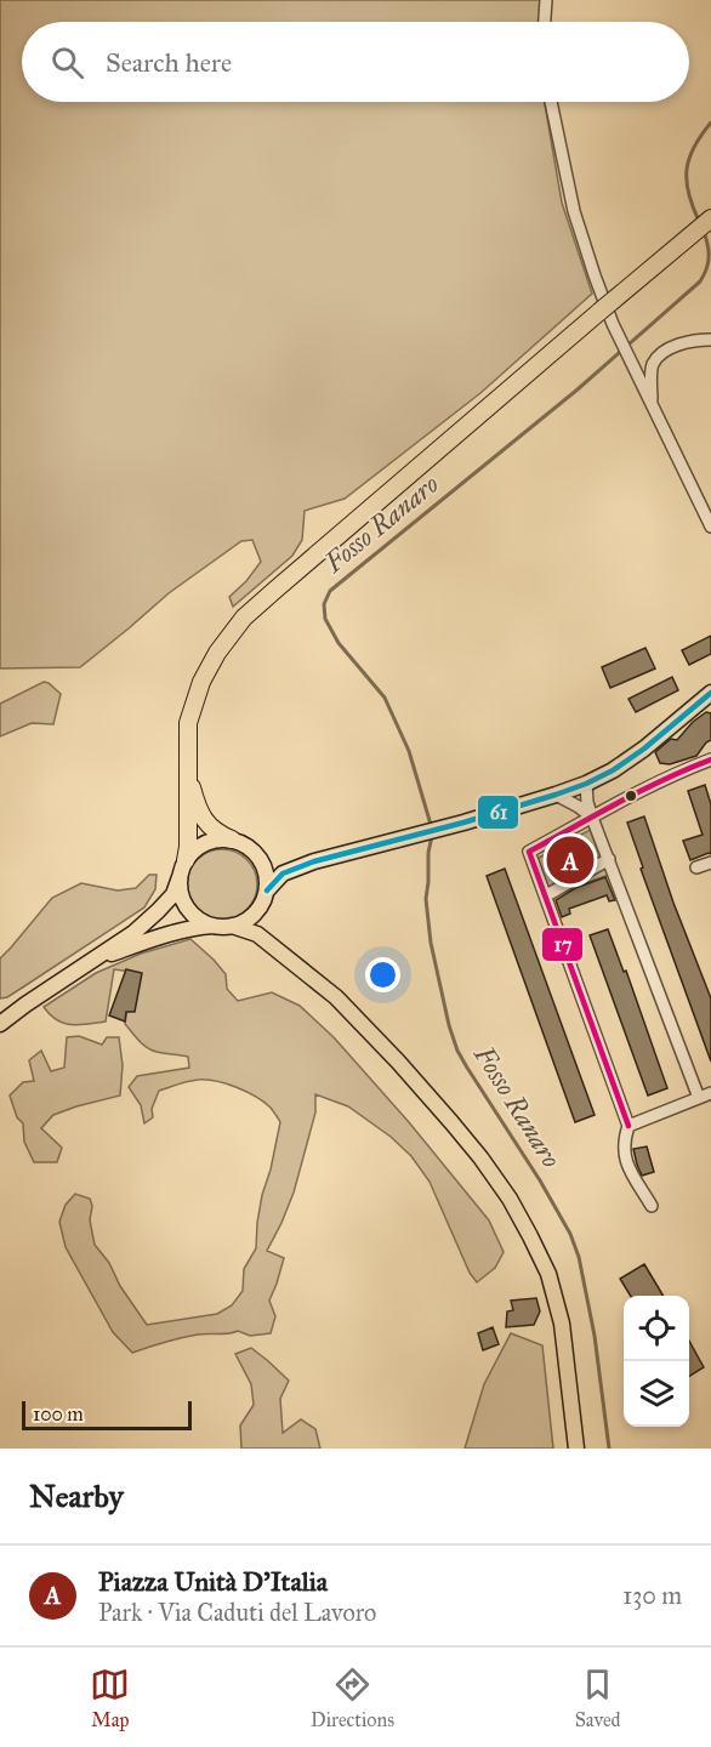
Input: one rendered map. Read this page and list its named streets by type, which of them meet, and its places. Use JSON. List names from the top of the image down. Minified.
{"water":["Fosso Ranaro"],"lines":["transit line 61","transit line 17"],"scale_bar":"100 m","page":{"search":"Search here","pins":"A","scale":"100 m","heading":"Nearby","list":[{"mark":"A","name":"Piazza Unità D'Italia","note":"Park · Via Caduti del Lavoro","value":"130 m"}],"nav":["Map","Directions","Saved"]}}
